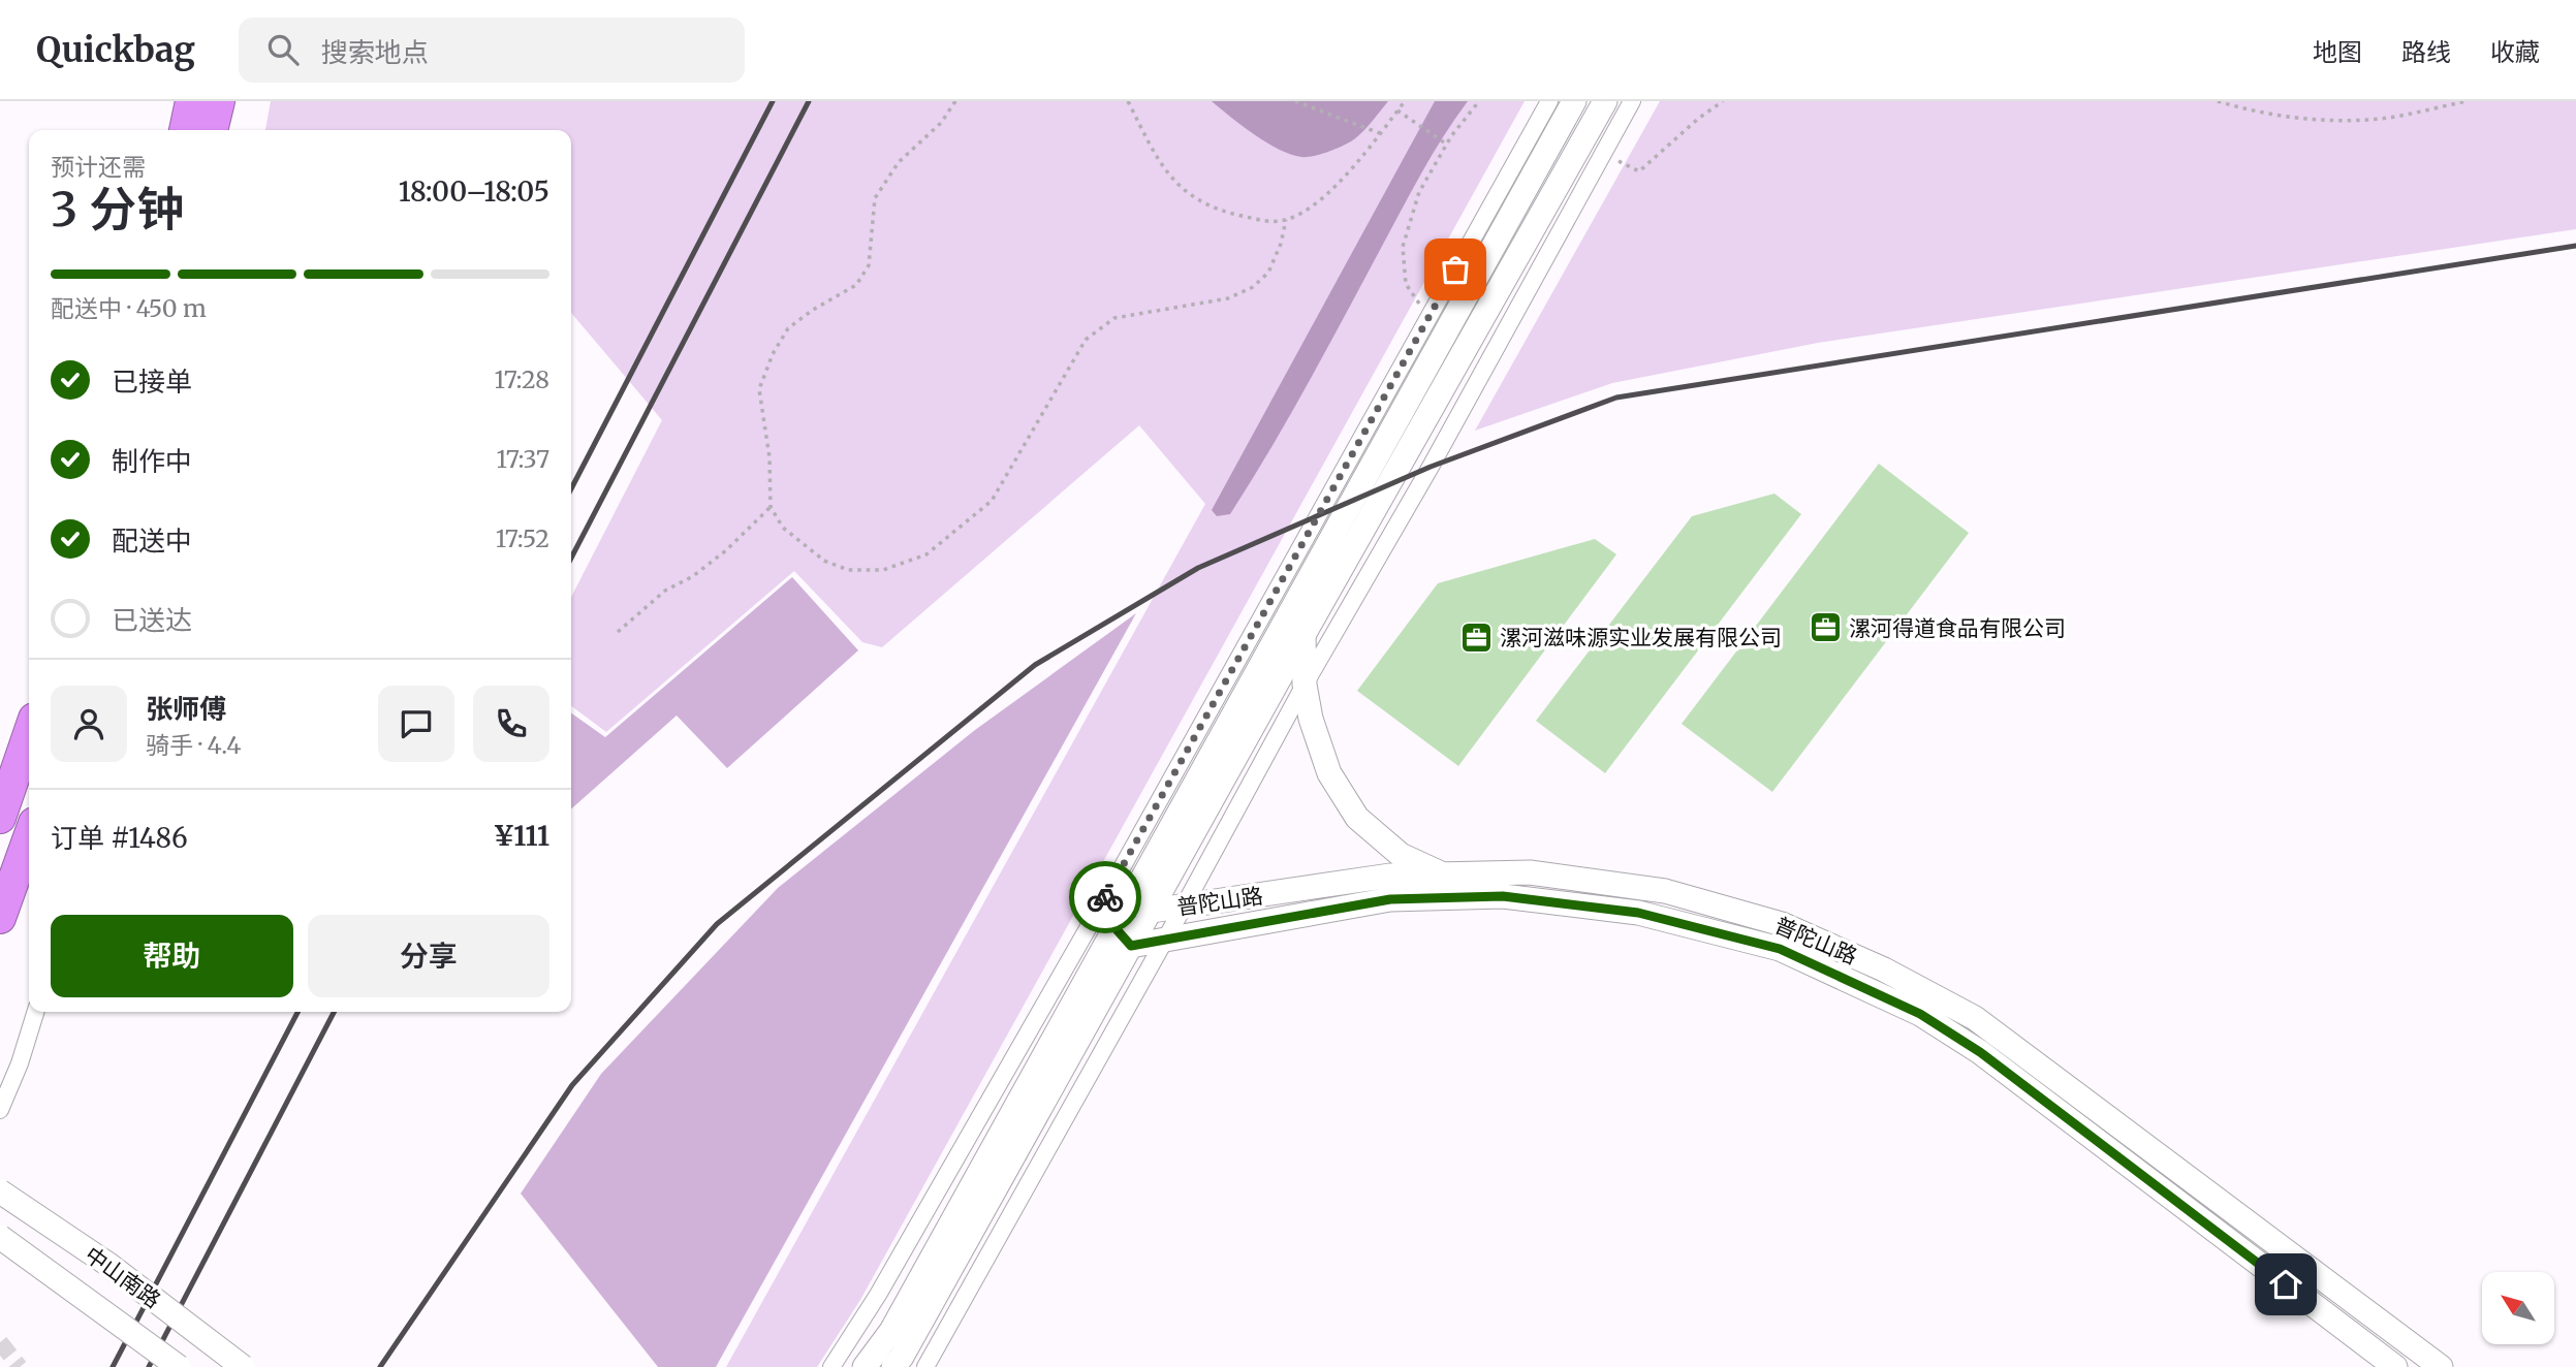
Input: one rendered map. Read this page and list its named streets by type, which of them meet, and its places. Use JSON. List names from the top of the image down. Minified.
{"streets":{"main road":["普陀山路","中山南路"]},"places":{"office":["漯河得道食品有限公司","漯河滋味源实业发展有限公司"]},"north":"top left","page":{"header":"Quickbag","search":"搜索地点","nav":["地图","路线","收藏"],"heading":["3 分钟","预计还需","18:00–18:05"],"panel":["张师傅","骑手 · 4.4","订单 #1486","¥111"],"bar":"配送中 · 450 m","list":[["已接单","17:28"],["制作中","17:37"],["配送中","17:52"],"已送达"],"buttons":["帮助","分享"]}}
